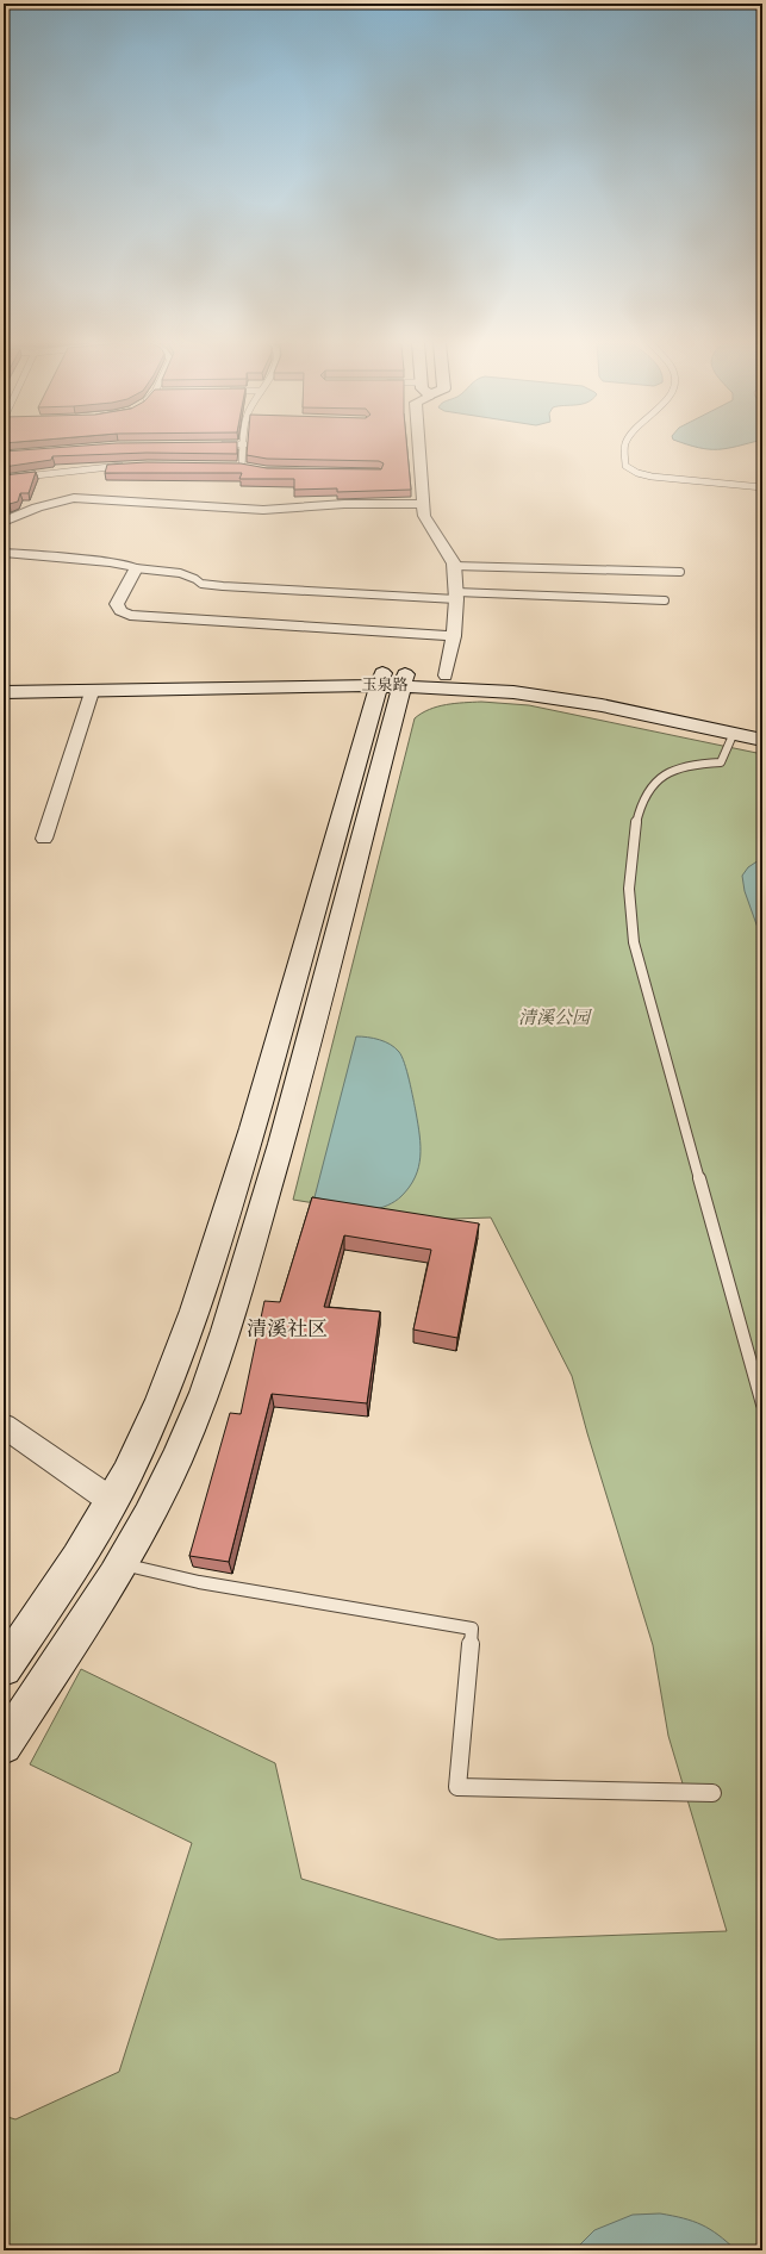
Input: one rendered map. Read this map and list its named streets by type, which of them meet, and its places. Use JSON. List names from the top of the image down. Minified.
{"streets":{"street":["玉泉路"]},"districts":["清溪社区"],"parks":["清溪公园"]}
